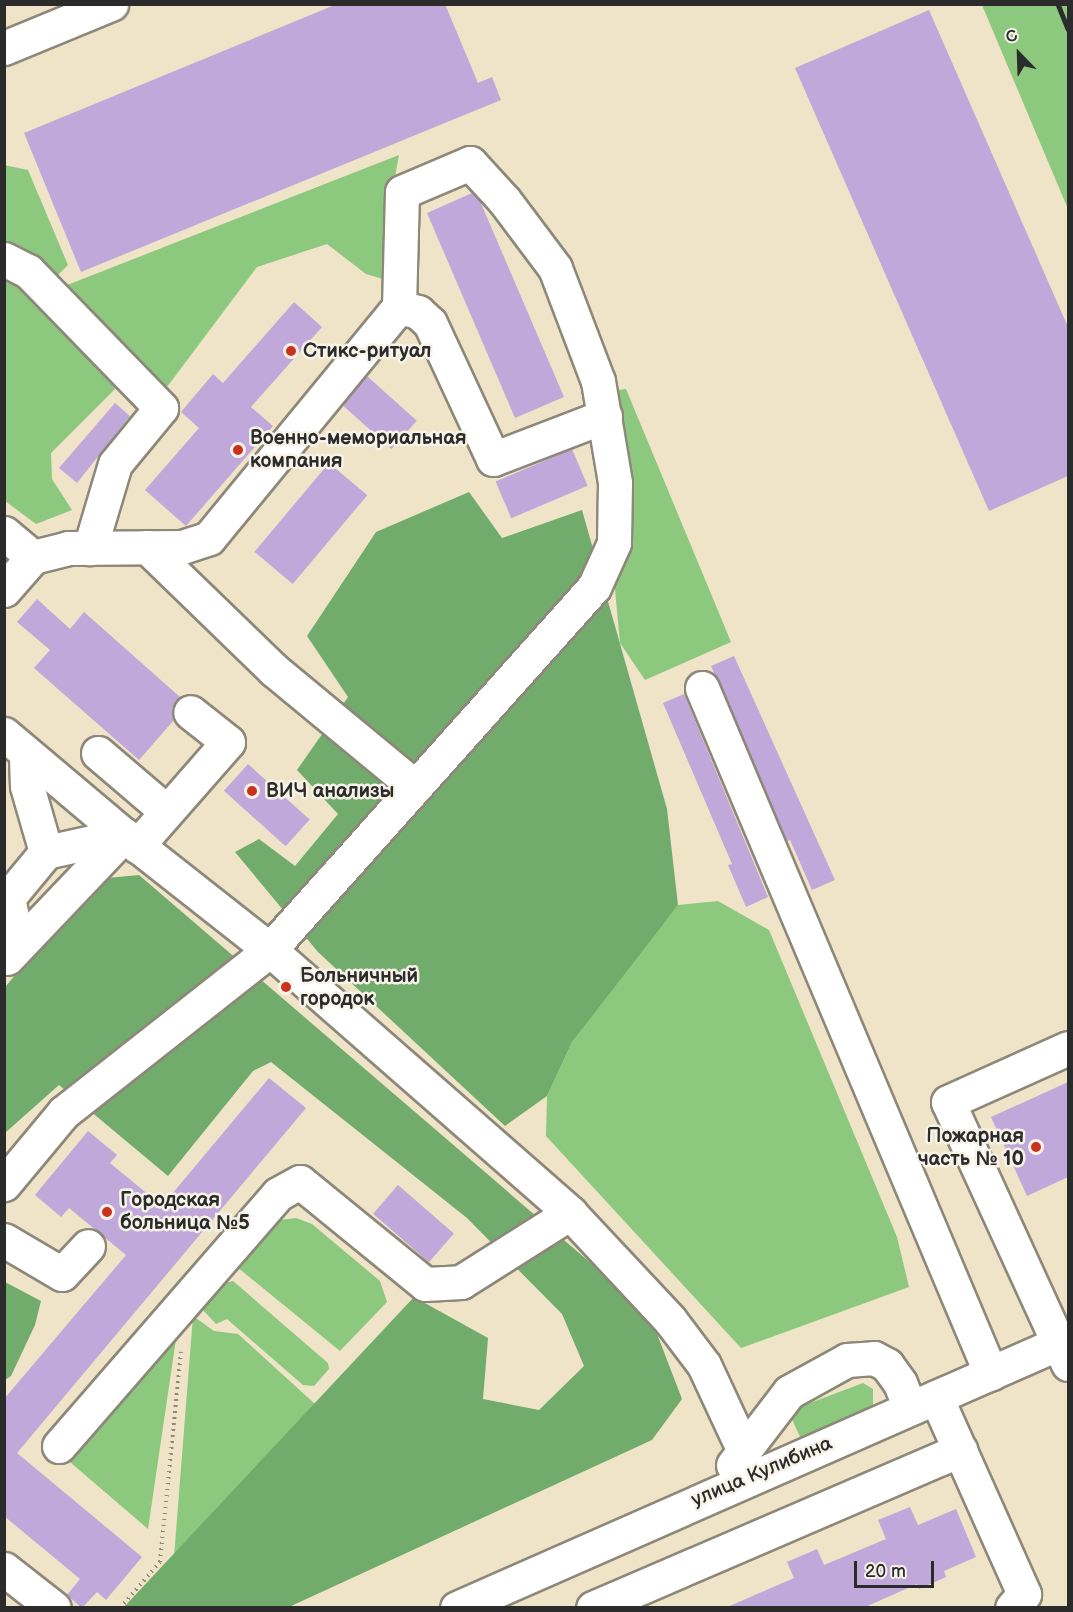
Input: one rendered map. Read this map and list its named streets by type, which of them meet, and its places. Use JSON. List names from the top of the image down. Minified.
{"streets":{"street":["улица Кулибина"]},"places":["Стикс-ритуал","Военно-мемориальная компания","ВИЧ анализы","Больничный городок","Пожарная часть № 10","Городская больница №5"],"scale_bar":"20 m","north":"top left"}
